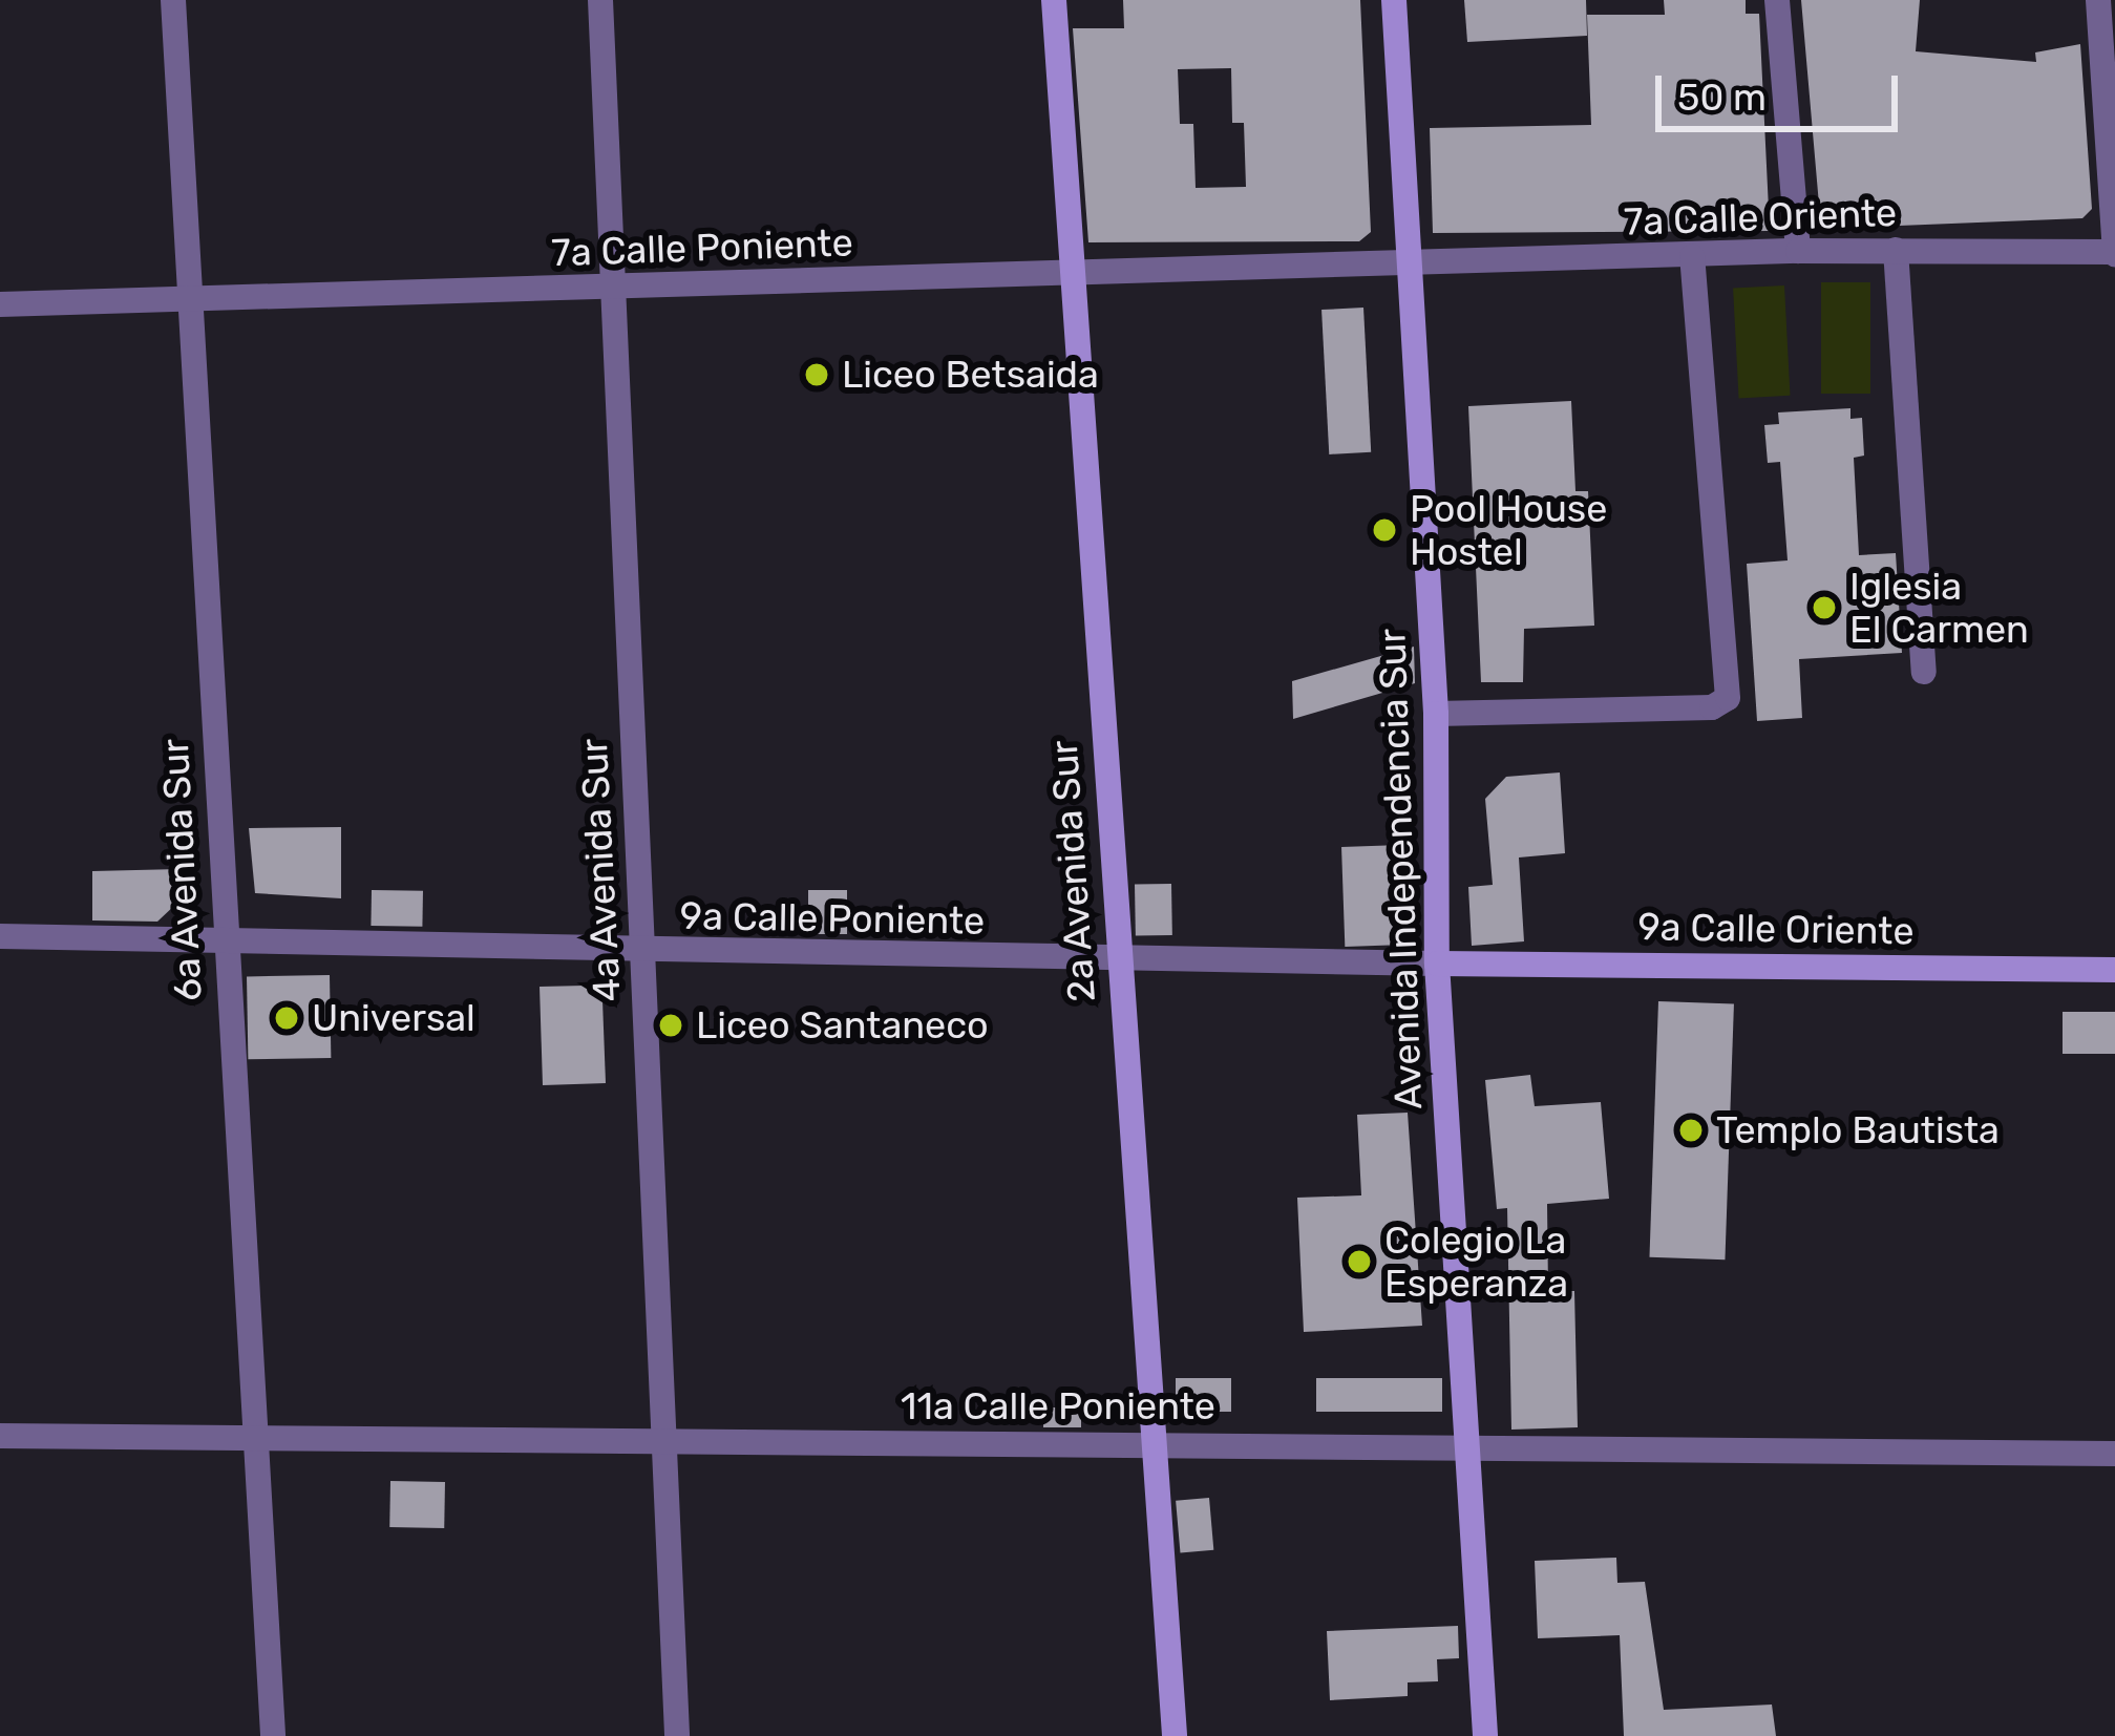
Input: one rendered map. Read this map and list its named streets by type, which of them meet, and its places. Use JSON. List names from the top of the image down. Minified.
{"streets":{"main road":["Avenida Independencia Sur","2a Avenida Sur","9a Calle Oriente"],"street":["7a Calle Oriente","7a Calle Poniente","6a Avenida Sur","4a Avenida Sur","9a Calle Poniente","11a Calle Poniente"]},"crossings":[["7a Calle Oriente","7a Calle Poniente"],["7a Calle Oriente","Avenida Independencia Sur"],["7a Calle Poniente","Avenida Independencia Sur"],["7a Calle Poniente","6a Avenida Sur"],["7a Calle Poniente","4a Avenida Sur"],["7a Calle Poniente","2a Avenida Sur"],["Avenida Independencia Sur","9a Calle Poniente"],["Avenida Independencia Sur","9a Calle Oriente"],["Avenida Independencia Sur","11a Calle Poniente"],["6a Avenida Sur","9a Calle Poniente"],["6a Avenida Sur","11a Calle Poniente"],["4a Avenida Sur","9a Calle Poniente"],["4a Avenida Sur","11a Calle Poniente"],["2a Avenida Sur","9a Calle Poniente"],["2a Avenida Sur","11a Calle Poniente"],["9a Calle Poniente","9a Calle Oriente"]],"places":["Liceo Betsaida","Pool House Hostel","Iglesia El Carmen","Universal","Liceo Santaneco","Templo Bautista","Colegio La Esperanza"],"scale_bar":"50 m"}
